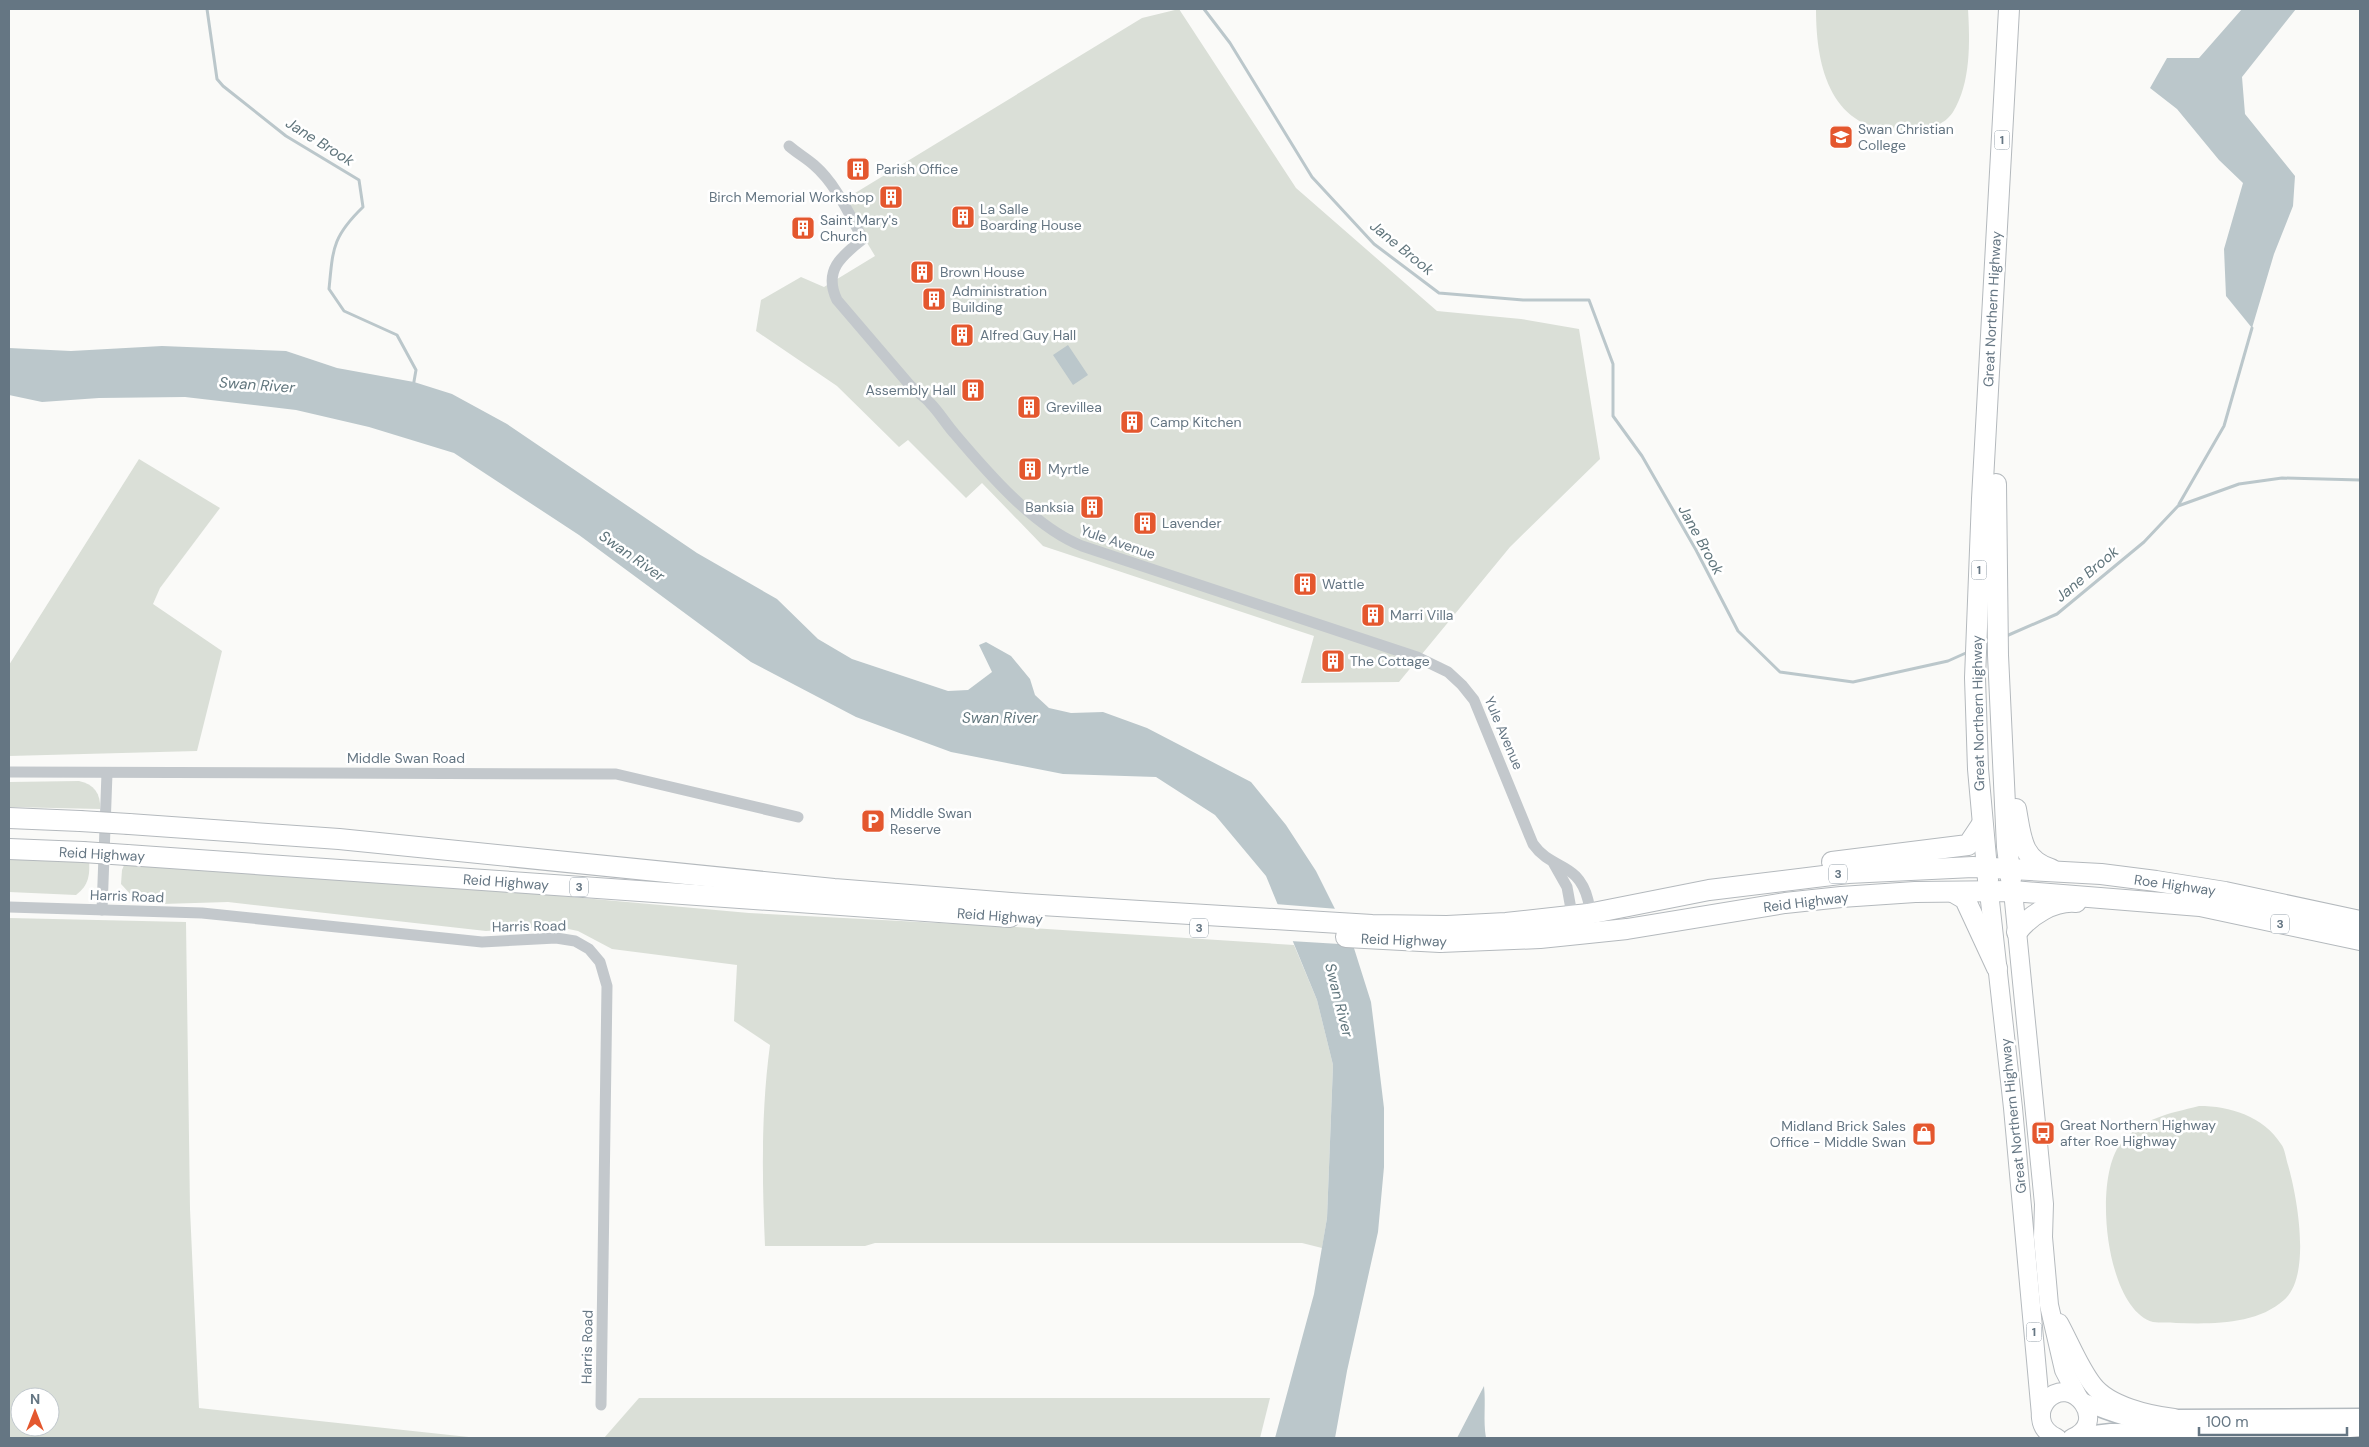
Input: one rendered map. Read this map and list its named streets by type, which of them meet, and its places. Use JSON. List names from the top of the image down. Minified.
{"streets":{"highway":["1","Great Northern Highway","Reid Highway","3","Roe Highway"],"street":["Yule Avenue","Middle Swan Road","Harris Road"]},"crossings":[["1","Great Northern Highway"],["Great Northern Highway","Reid Highway"],["Great Northern Highway","Roe Highway"],["Yule Avenue","Reid Highway"],["Reid Highway","Roe Highway"]],"water":["Jane Brook","Swan River"],"places":{"school or university":["Swan Christian College"],"building":["Parish Office","Birch Memorial Workshop","La Salle Boarding House","Saint Mary's Church","Brown House","Administration Building","Alfred Guy Hall","Assembly Hall","Grevillea","Camp Kitchen","Myrtle","Banksia","Lavender","Wattle","Marri Villa","The Cottage"],"parking":["Middle Swan Reserve"],"bus stop":["Great Northern Highway after Roe Highway"],"shop":["Midland Brick Sales Office - Middle Swan"]},"scale_bar":"100 m","north":"top"}
